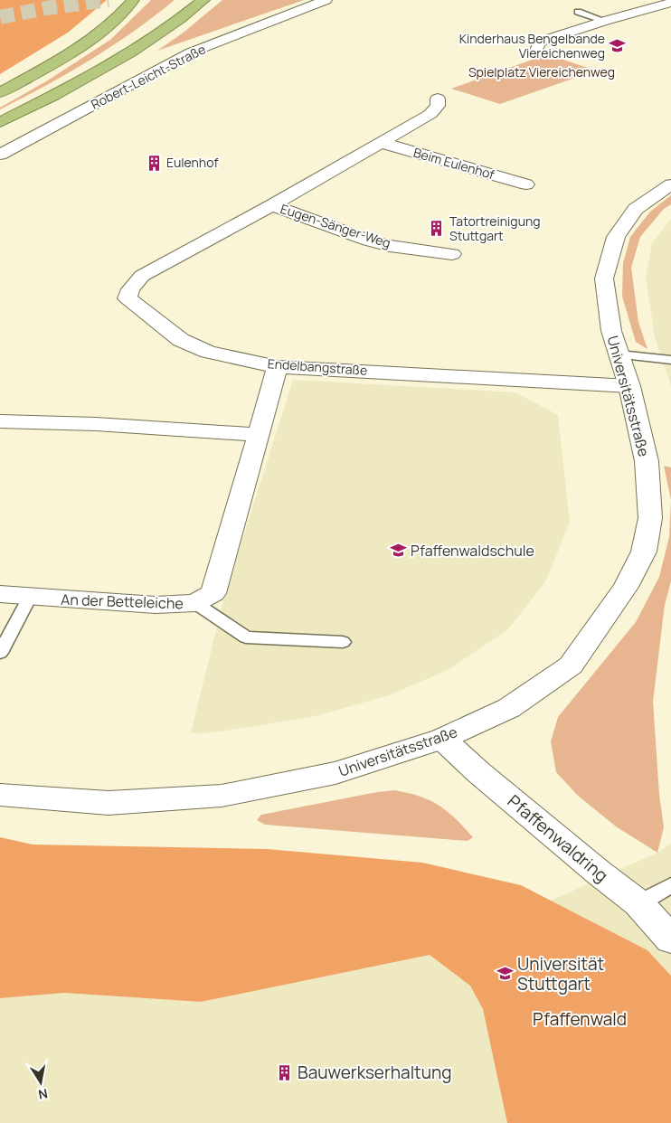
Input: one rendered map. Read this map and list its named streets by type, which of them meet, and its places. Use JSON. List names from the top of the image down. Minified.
{"streets":{"street":["Robert-Leicht-Straße","Beim Eulenhof","Eugen-Sänger-Weg","Endelbangstraße","Universitätsstraße","An der Betteleiche","Pfaffenwaldring"]},"crossings":[["Beim Eulenhof","Endelbangstraße"],["Eugen-Sänger-Weg","Endelbangstraße"],["Endelbangstraße","Universitätsstraße"],["Endelbangstraße","An der Betteleiche"],["Universitätsstraße","Pfaffenwaldring"]],"parks":["Spielplatz Viereichenweg","Pfaffenwald"],"places":{"school or university":["Kinderhaus Bengelbande Viereichenweg","Pfaffenwaldschule","Universität Stuttgart"],"building":["Eulenhof","Tatortreinigung Stuttgart","Bauwerkserhaltung"]},"north":"bottom"}
